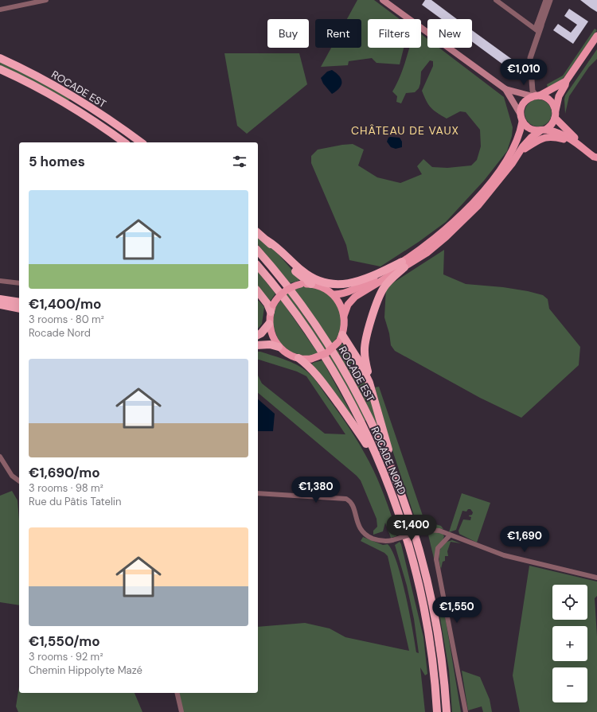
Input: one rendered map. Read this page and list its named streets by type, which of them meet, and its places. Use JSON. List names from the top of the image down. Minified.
{"streets":{"highway":["ROCADE EST","ROCADE NORD"]},"districts":["CHÂTEAU DE VAUX"],"page":{"chip":["Buy","Rent","Filters","New"],"price":["€1,010","€1,380","€1,400","€1,690","€1,550"],"heading":"5 homes","list":[{"name":"€1,400/mo","note":"3 rooms · 80 m² · Rocade Nord"},{"name":"€1,690/mo","note":"3 rooms · 98 m² · Rue du Pâtis Tatelin"},{"name":"€1,550/mo","note":"3 rooms · 92 m² · Chemin Hippolyte Mazé"}],"map_buttons":["+","−"]}}
